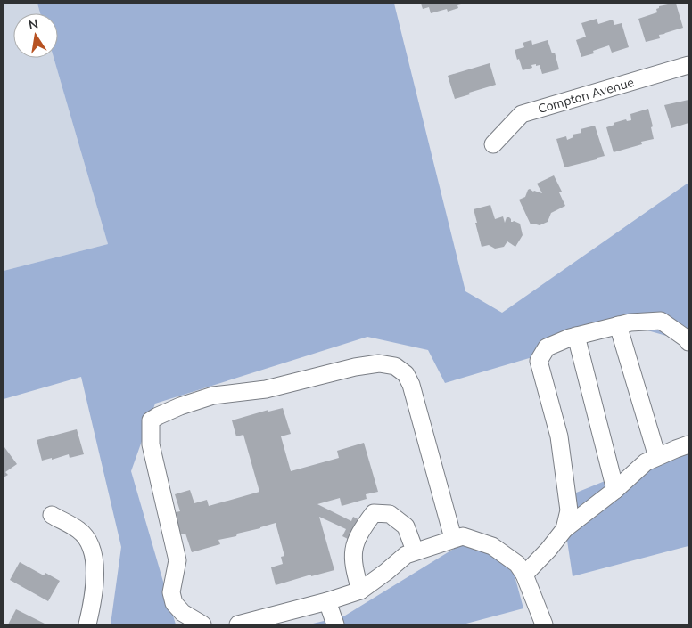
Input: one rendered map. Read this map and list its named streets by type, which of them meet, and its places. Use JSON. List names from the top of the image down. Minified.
{"streets":{"street":["Compton Avenue"]},"north":"top"}
